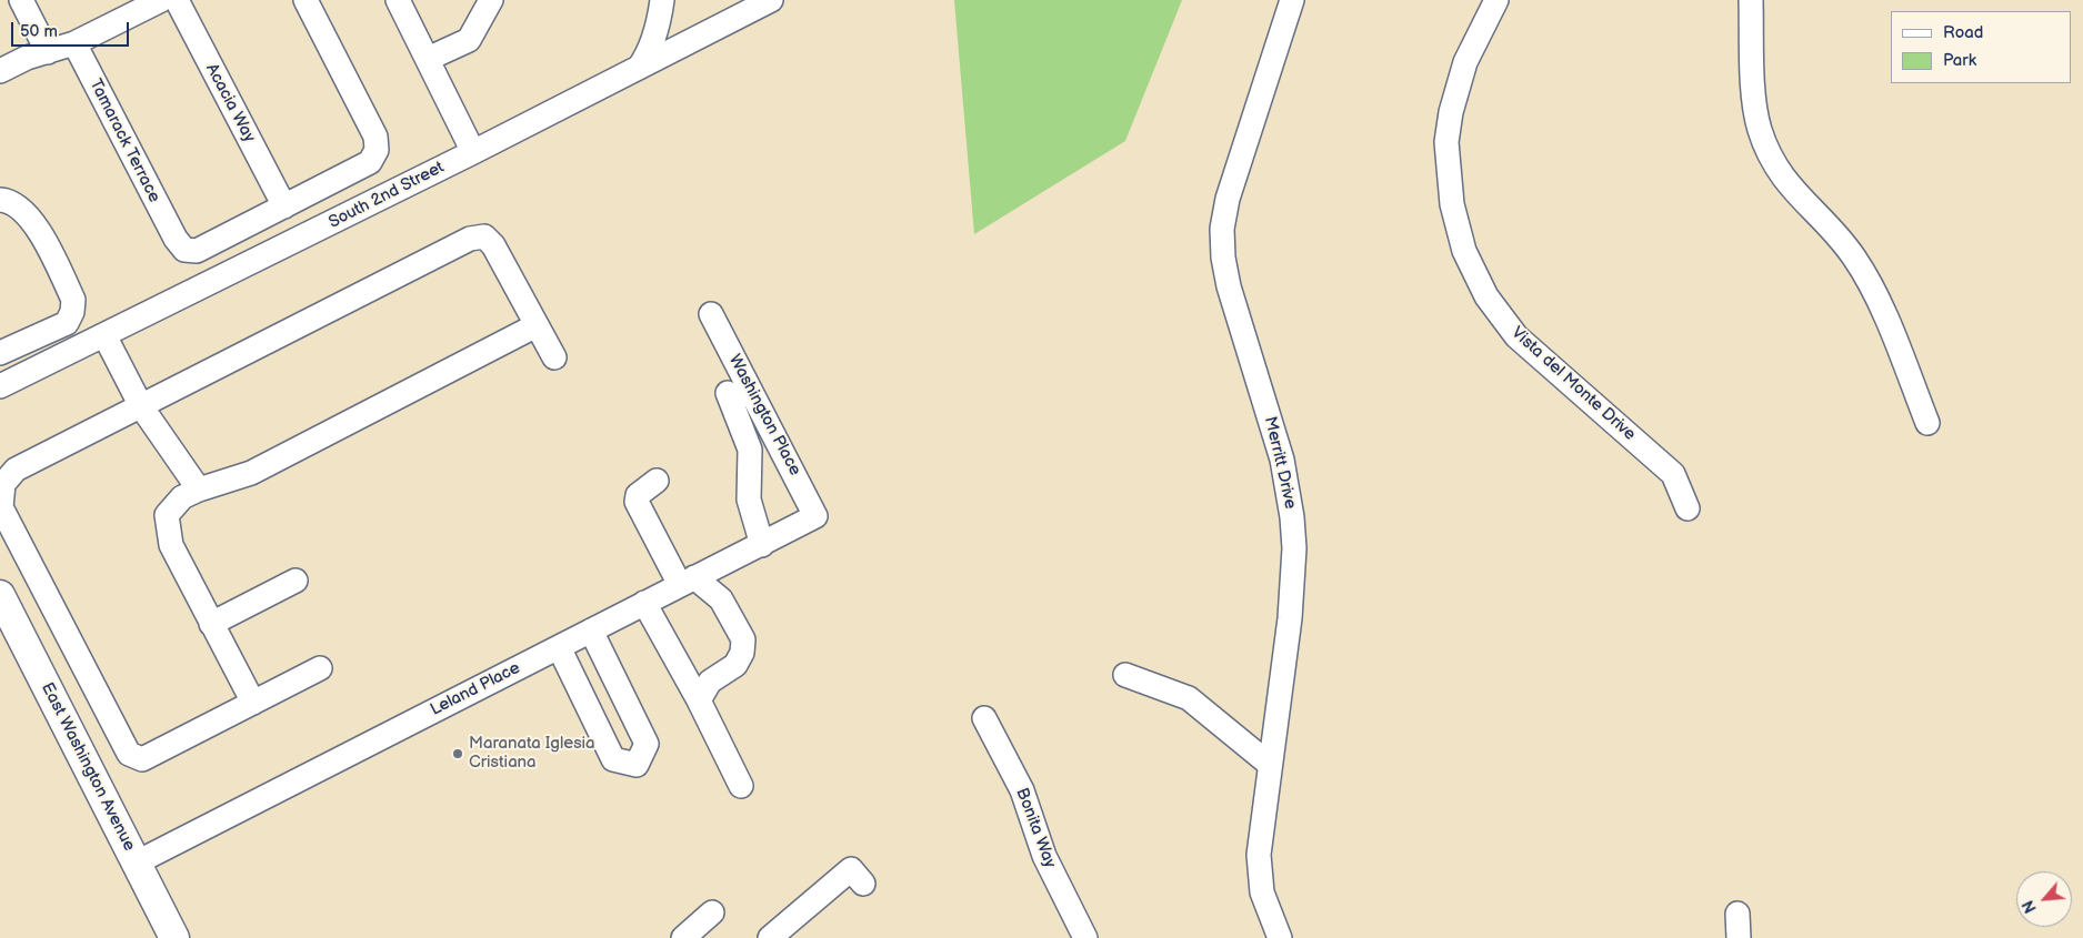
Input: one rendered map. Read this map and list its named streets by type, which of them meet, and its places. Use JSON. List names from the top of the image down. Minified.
{"streets":{"main road":["East Washington Avenue"],"street":["Acacia Way","Tamarack Terrace","South 2nd Street","Vista del Monte Drive","Washington Place","Merritt Drive","Leland Place","Bonita Way"]},"crossings":[["Acacia Way","Tamarack Terrace"],["Washington Place","Leland Place"],["Leland Place","East Washington Avenue"]],"places":["Maranata Iglesia Cristiana"],"legend":["Road","Park"],"scale_bar":"50 m","north":"bottom left"}
